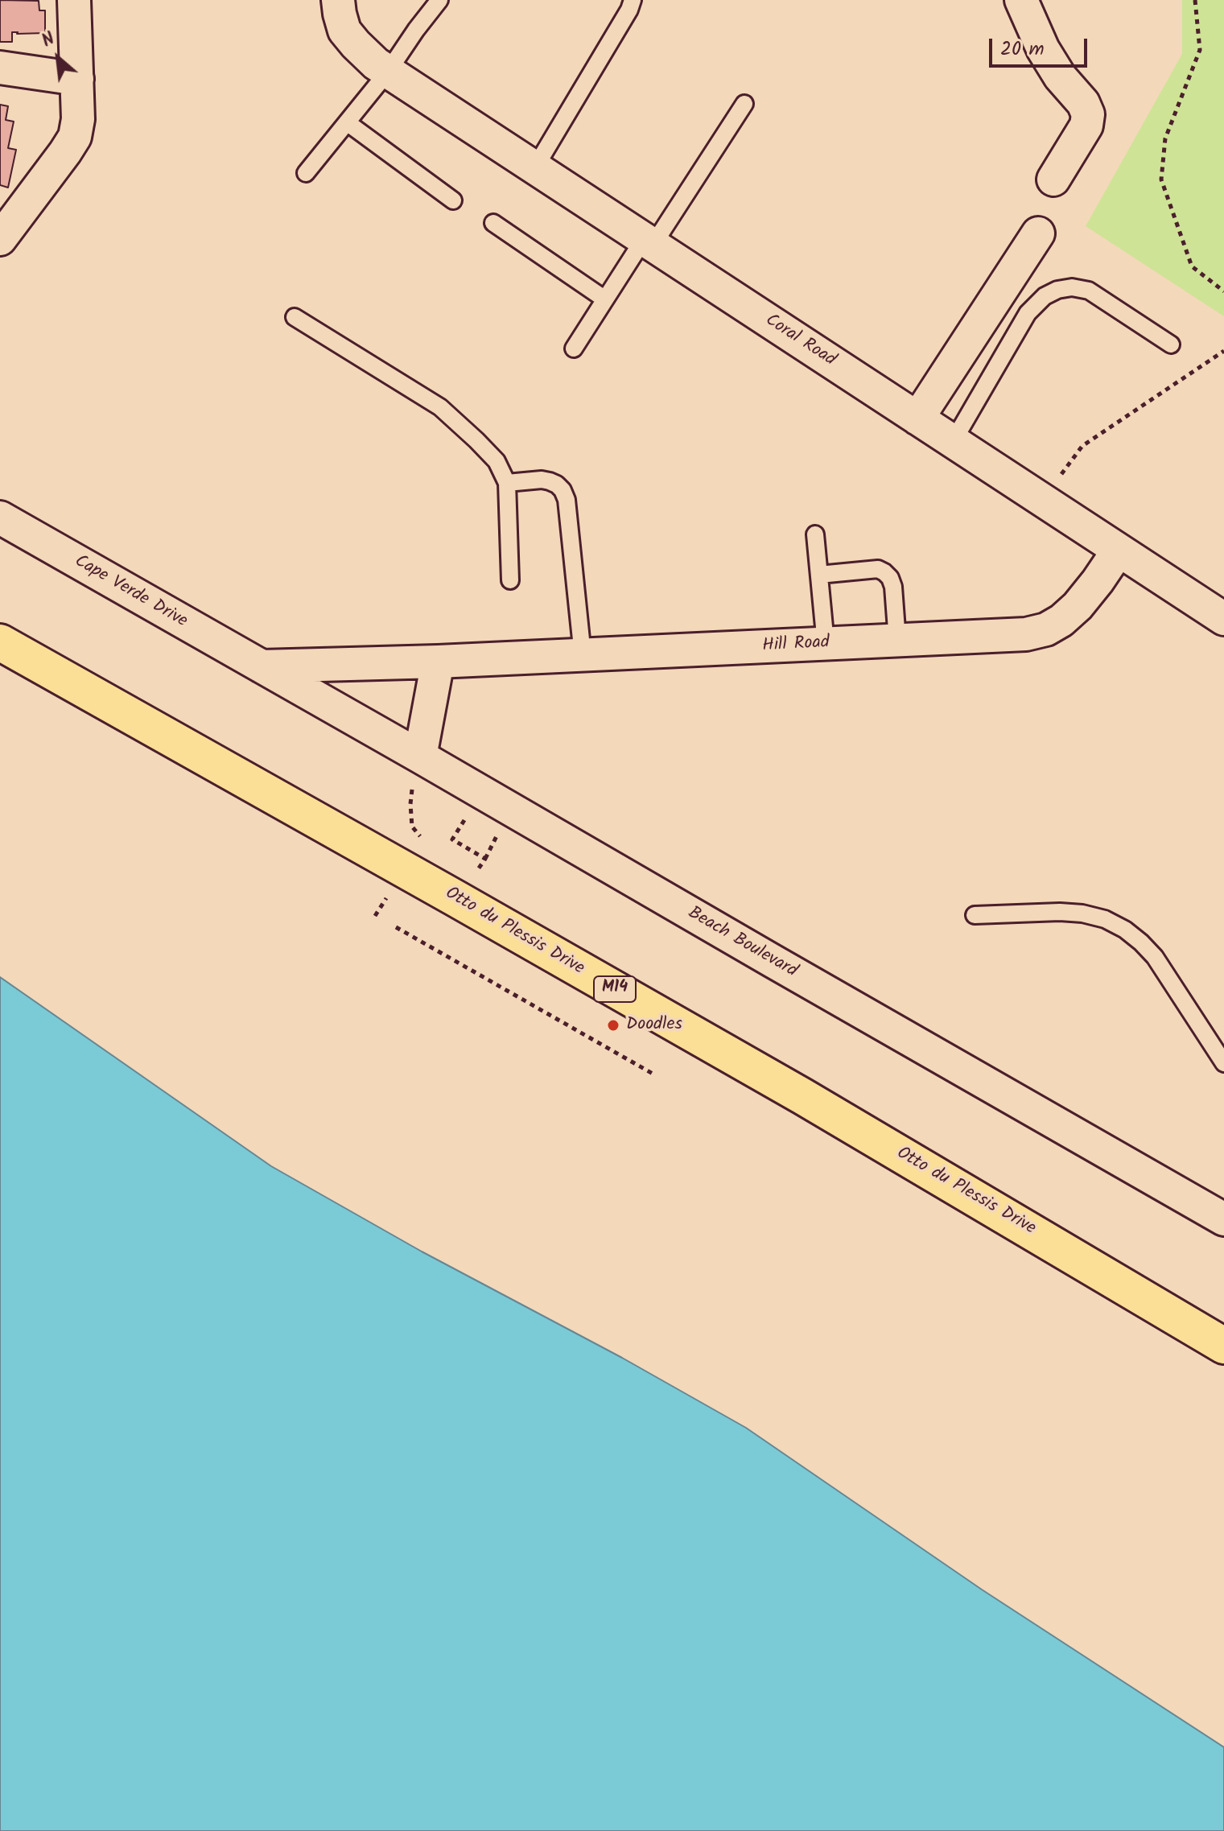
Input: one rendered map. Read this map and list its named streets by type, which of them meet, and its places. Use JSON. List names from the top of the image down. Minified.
{"streets":{"main road":["Otto du Plessis Drive","M14"],"street":["Coral Road","Cape Verde Drive","Hill Road","Beach Boulevard"]},"crossings":[["Coral Road","Hill Road"],["Cape Verde Drive","Hill Road"],["Cape Verde Drive","Beach Boulevard"],["Hill Road","Beach Boulevard"]],"places":["Doodles"],"scale_bar":"20 m","north":"top left"}
